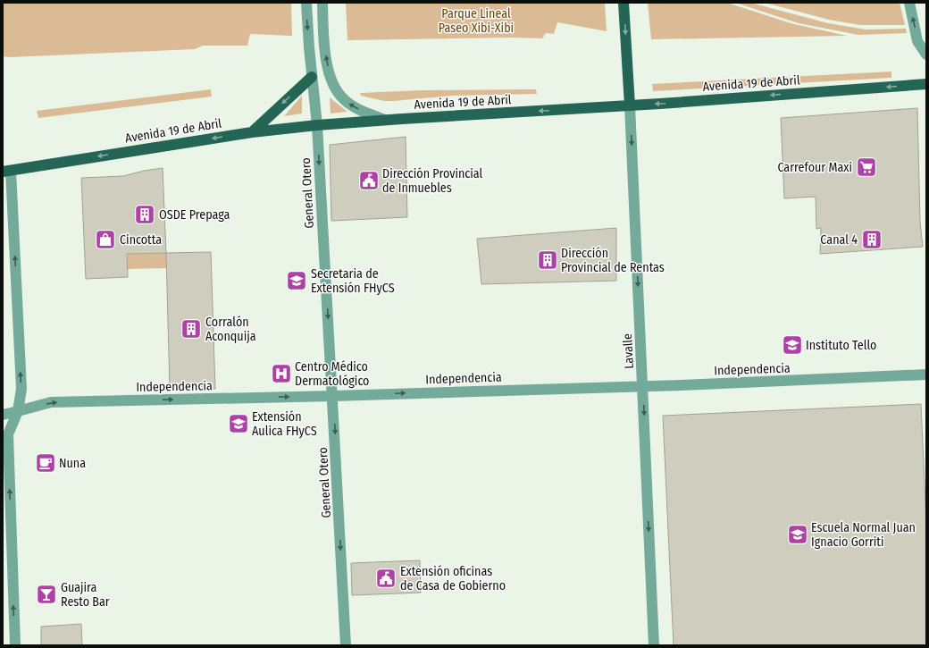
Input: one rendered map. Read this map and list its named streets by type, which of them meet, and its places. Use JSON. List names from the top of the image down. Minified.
{"streets":{"main road":["Avenida 19 de Abril","Lavalle"],"street":["General Otero","Independencia"]},"crossings":[["Avenida 19 de Abril","General Otero"],["Avenida 19 de Abril","Lavalle"],["General Otero","Independencia"],["Lavalle","Independencia"]],"one_way":["Avenida 19 de Abril","General Otero","Lavalle","Independencia"],"parks":["Parque Lineal Paseo Xibi-Xibi"],"places":{"supermarket":["Carrefour Maxi"],"public building":["Dirección Provincial de Inmuebles","Extensión oficinas de Casa de Gobierno"],"building":["OSDE Prepaga","Canal 4","Dirección Provincial de Rentas","Corralón Aconquija"],"shop":["Cincotta"],"school or university":["Secretaria de Extensión FHyCS","Instituto Tello","Extensión Aulica FHyCS","Escuela Normal Juan Ignacio Gorriti"],"hospital":["Centro Médico Dermatológico"],"cafe":["Nuna"],"bar":["Guajira Resto Bar"]}}
